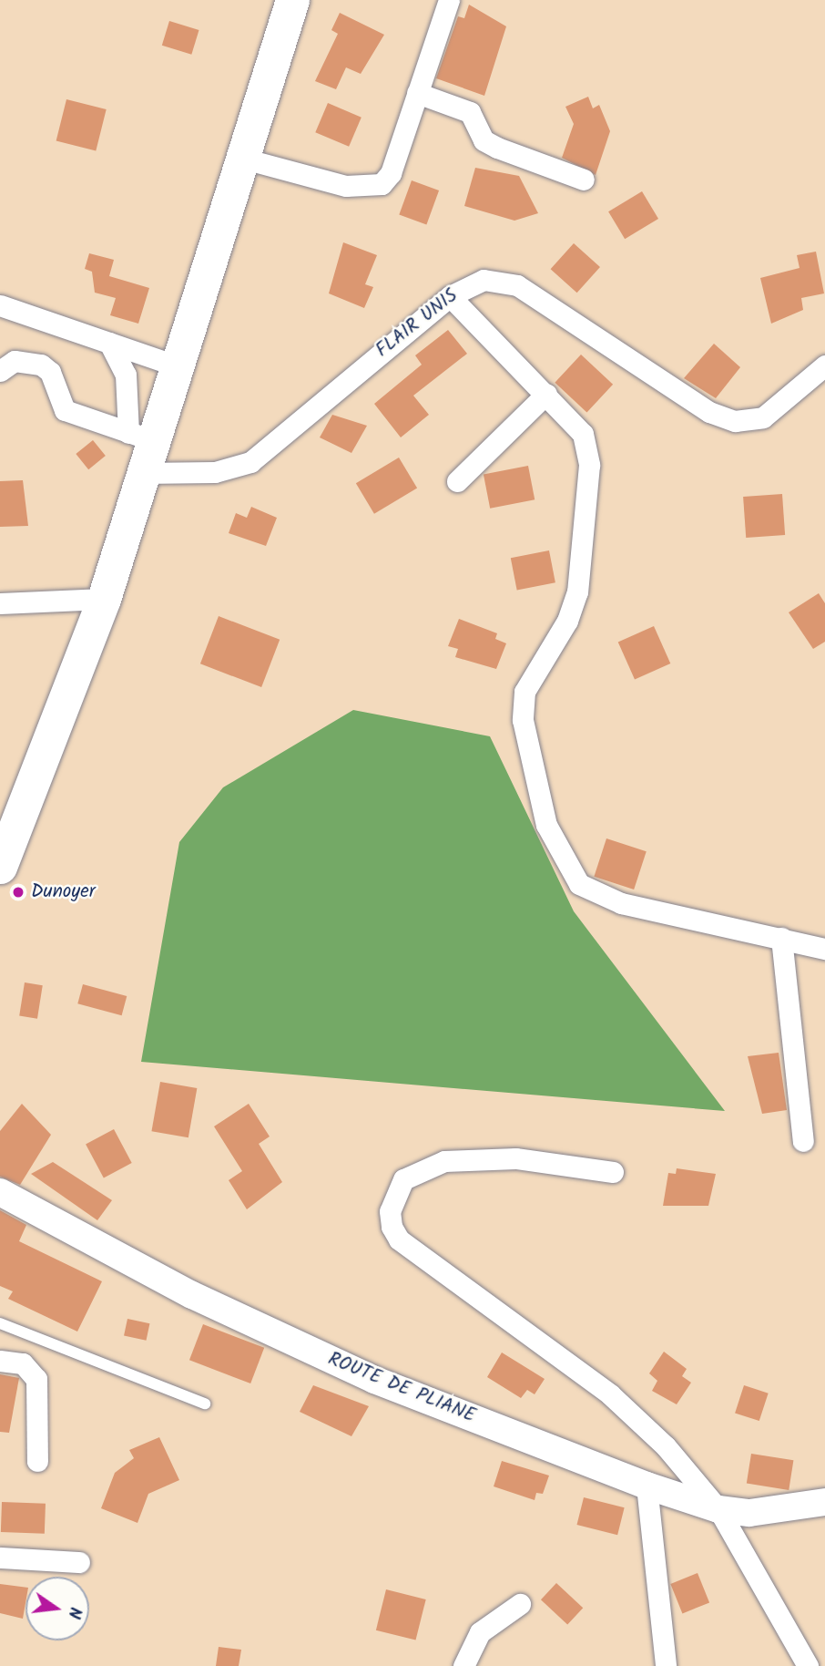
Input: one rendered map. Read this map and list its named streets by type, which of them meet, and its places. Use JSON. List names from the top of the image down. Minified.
{"streets":{"street":["FLAIR UNIS","ROUTE DE PLIANE"]},"places":["Dunoyer"],"north":"right"}
